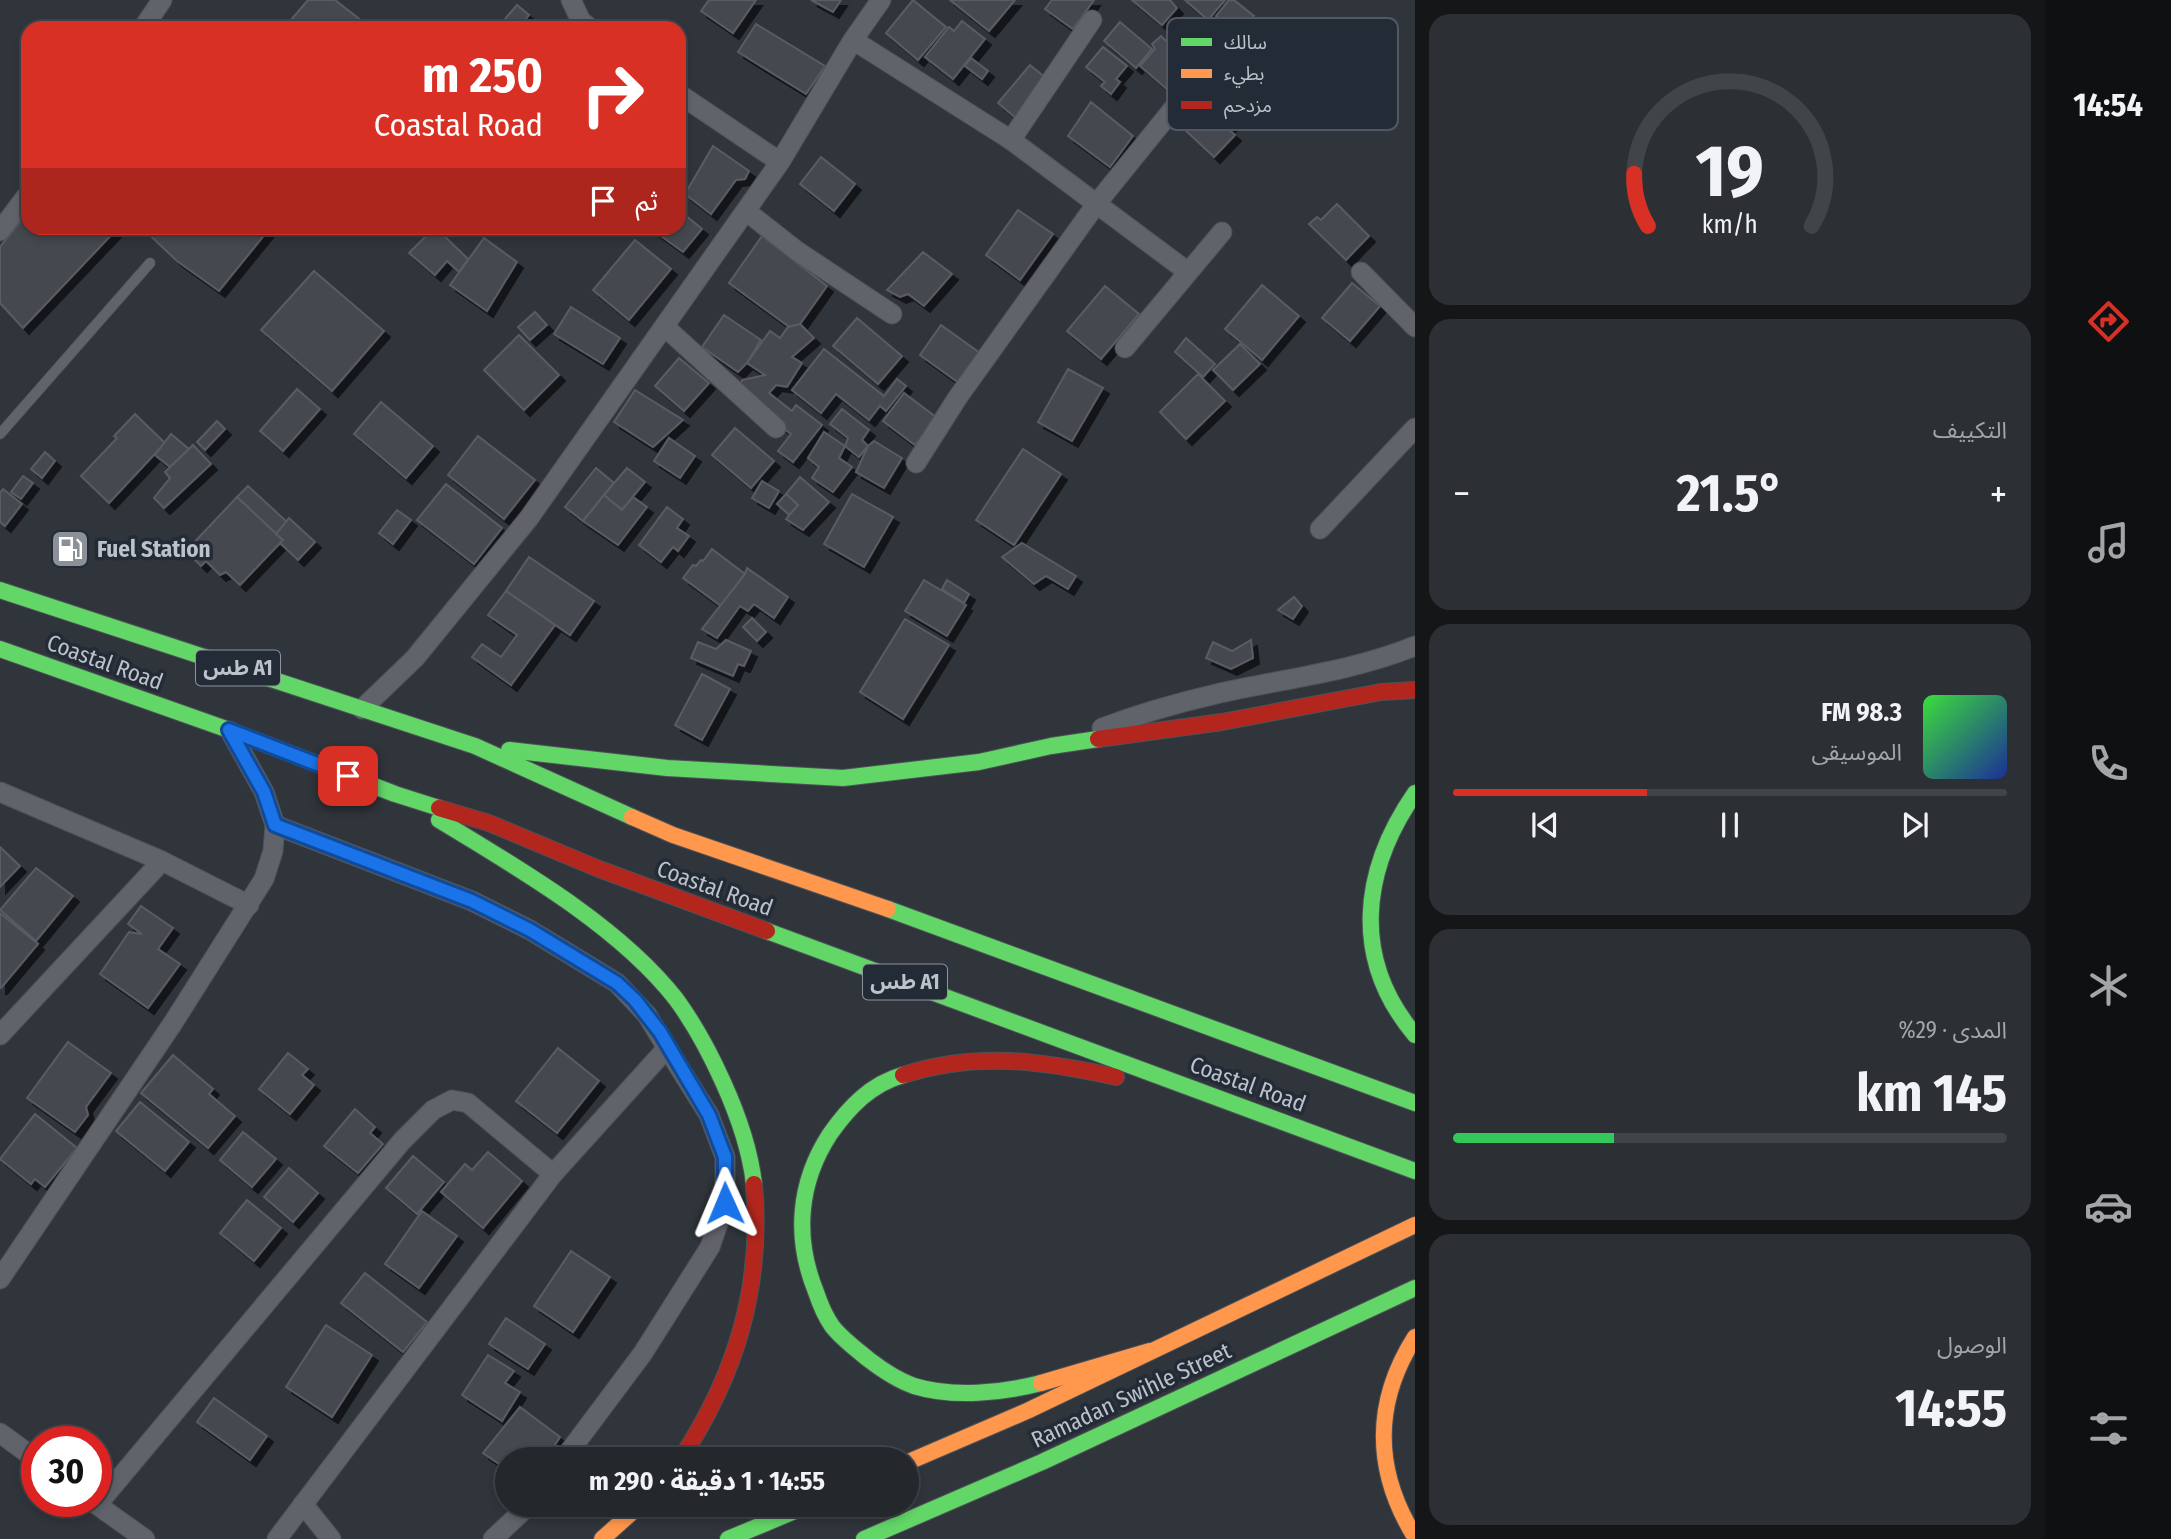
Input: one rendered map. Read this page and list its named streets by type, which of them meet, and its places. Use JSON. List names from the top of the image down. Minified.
{"streets":{"main road":["Coastal Road","طس A1","Ramadan Swihle Street"]},"places":{"fuel station":["Fuel Station"]},"legend":["سالك","بطيء","مزدحم"],"page":{"tabs":"14:54","turn":["250 m","Coastal Road"],"then":"ثم","tile":["التكييف",["المدى · 29%","145 km"],["الوصول","14:55"]],"heat":["−","21.5°","+"],"song":["98.3 FM","الموسيقى"],"limit":"30","trip":"14:55 · 1 دقيقة · 290 m","gauge":["19","km/h"]}}
